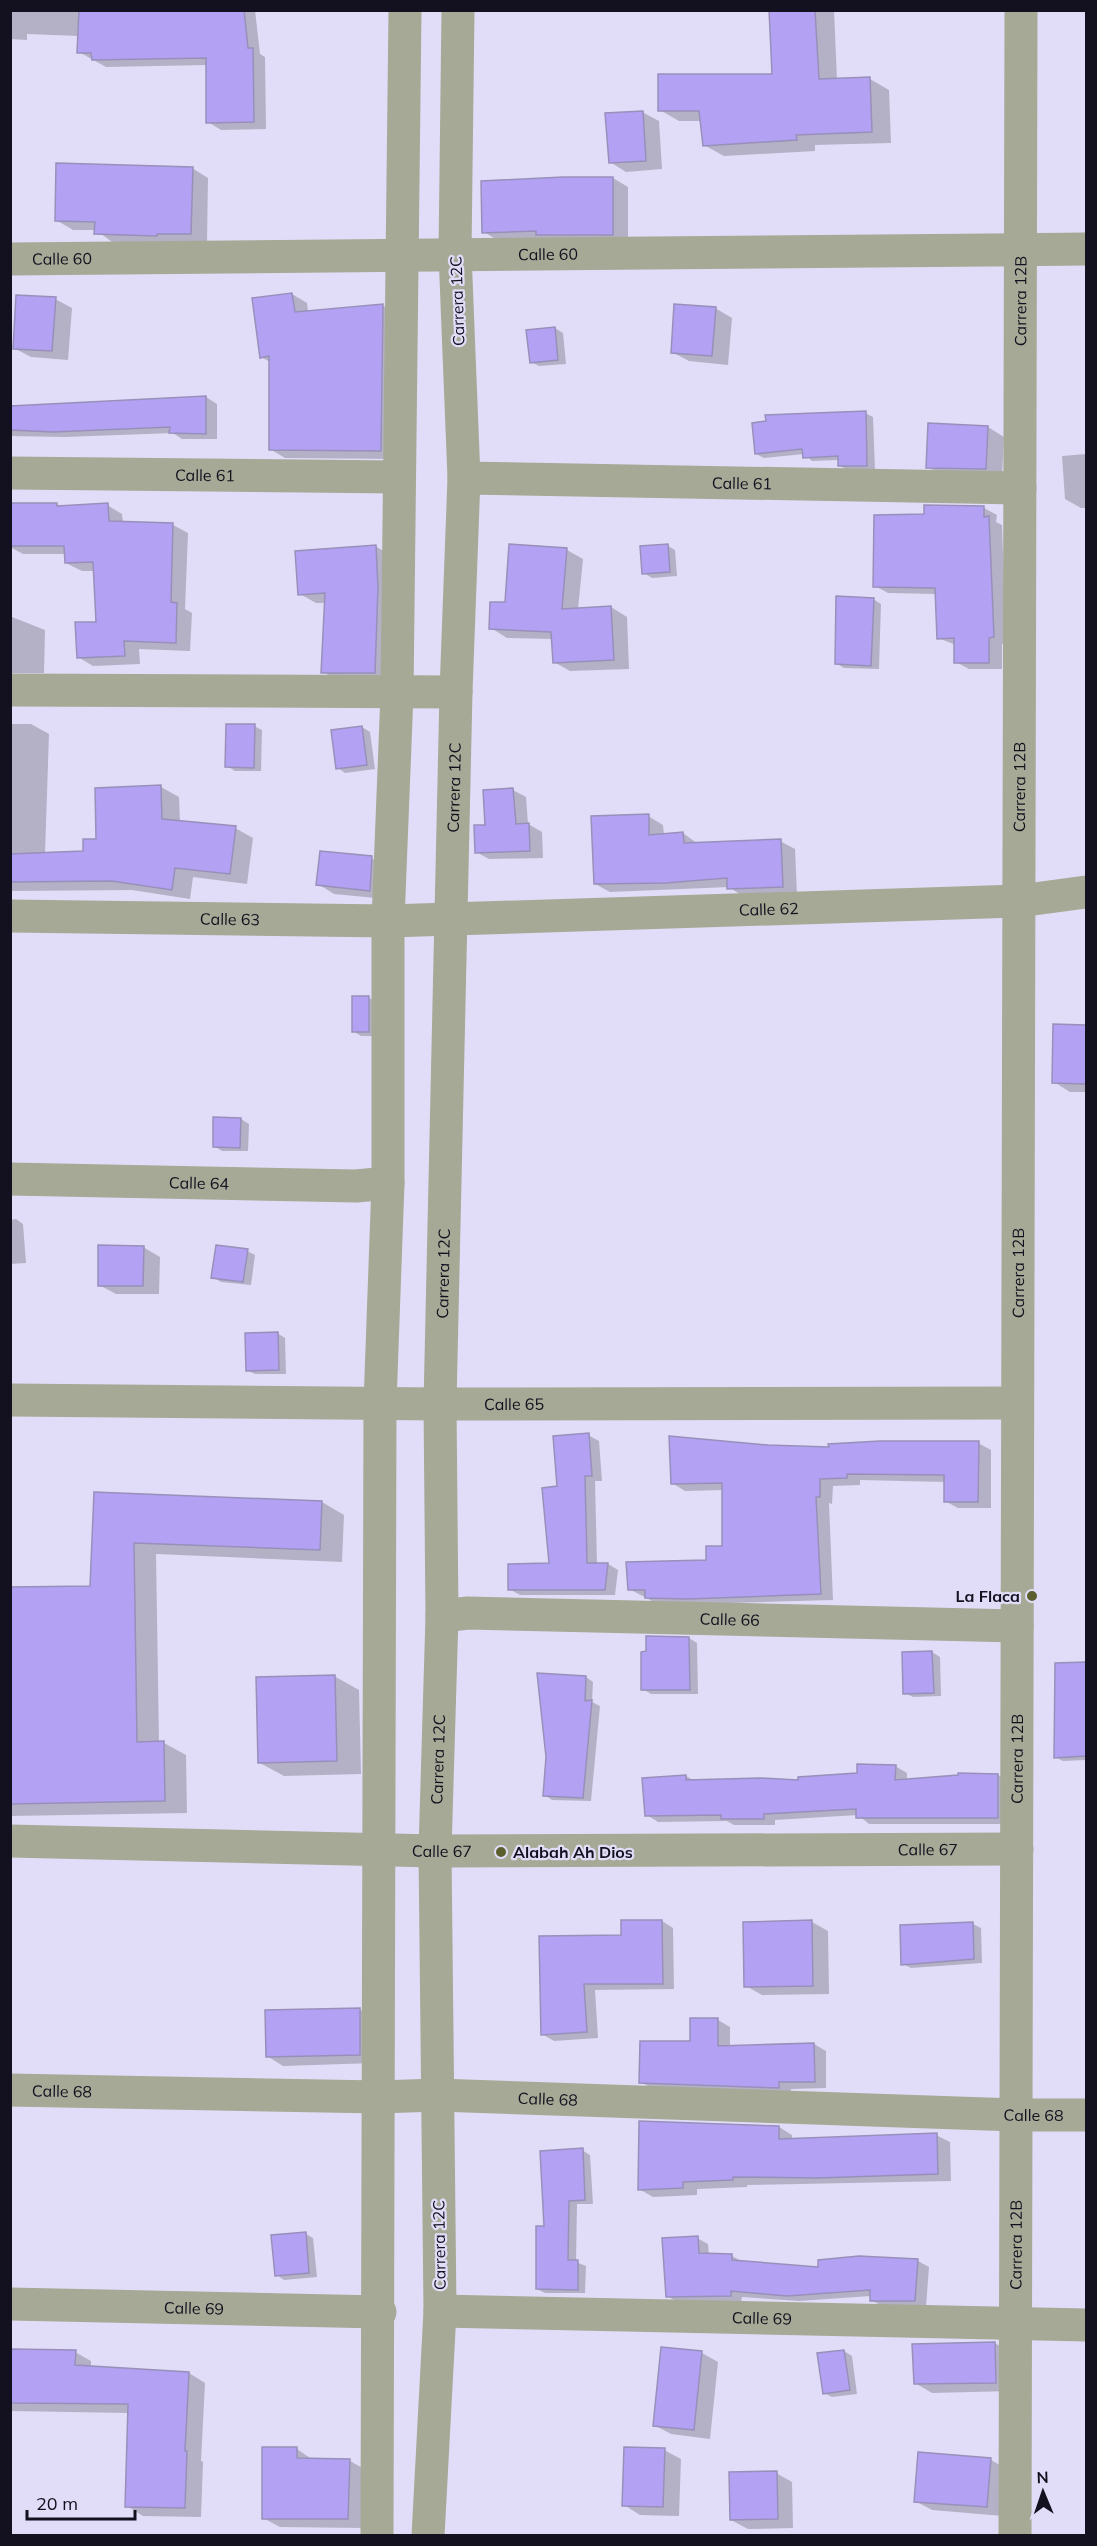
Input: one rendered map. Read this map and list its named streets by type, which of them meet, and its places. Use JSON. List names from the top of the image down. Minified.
{"streets":{"street":["Calle 60","Carrera 12C","Carrera 12B","Calle 61","Calle 62","Calle 63","Calle 64","Calle 65","Calle 66","Calle 67","Calle 68","Calle 69"]},"crossings":[["Calle 60","Carrera 12C"],["Calle 60","Carrera 12B"],["Carrera 12C","Calle 61"],["Carrera 12C","Calle 62"],["Carrera 12C","Calle 63"],["Carrera 12C","Calle 65"],["Carrera 12C","Calle 66"],["Carrera 12C","Calle 67"],["Carrera 12C","Calle 68"],["Carrera 12C","Calle 69"],["Carrera 12B","Calle 61"],["Carrera 12B","Calle 62"],["Carrera 12B","Calle 65"],["Carrera 12B","Calle 66"],["Carrera 12B","Calle 67"],["Carrera 12B","Calle 68"],["Carrera 12B","Calle 69"],["Calle 62","Calle 63"]],"places":["La Flaca","Alabah Ah Dios"],"scale_bar":"20 m","north":"top"}
